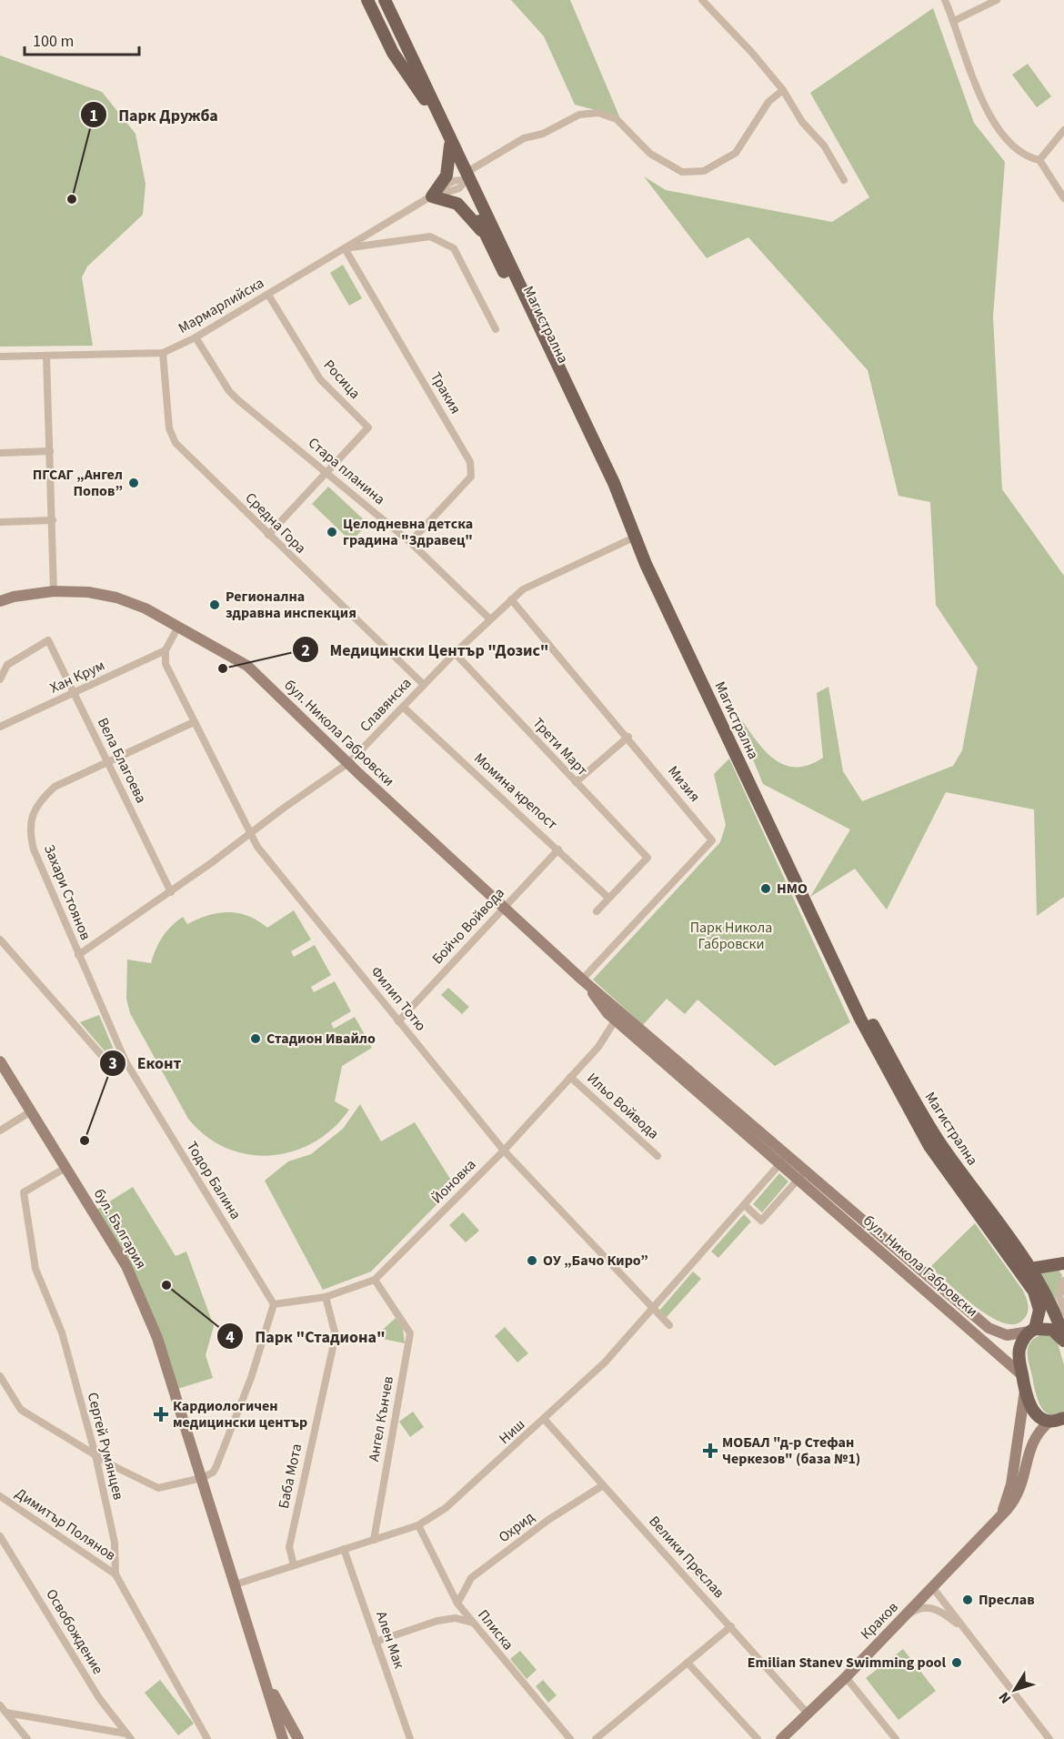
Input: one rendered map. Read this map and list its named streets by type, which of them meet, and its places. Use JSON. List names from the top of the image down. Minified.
{"streets":{"main road":["Магистрална"],"street":["Мармарлийска","Росица","Тракия","Стара планина","Средна Гора","Хан Крум","Славянска","бул. Никола Габровски","Трети Март","Вела Благоева","Мизия","Момина крепост","Захари Стоянов","Бойчо Войвода","Филип Тотю","Ильо Войвода","Тодор Балина","Йоновка","бул. България","Ангел Кънчев","Ниш","Сергей Румянцев","Баба Мота","Димитър Полянов","Охрид","Велики Преслав","Краков","Плиска","Освобождение","Ален Мак"]},"crossings":[["Мармарлийска","Магистрална"],["Мармарлийска","Росица"],["Мармарлийска","Тракия"],["Мармарлийска","Стара планина"],["Мармарлийска","Средна Гора"],["Магистрална","Славянска"],["Магистрална","бул. Никола Габровски"],["Магистрална","Краков"],["Росица","Стара планина"],["Тракия","Стара планина"],["Стара планина","Славянска"],["Средна Гора","Славянска"],["Хан Крум","Вела Благоева"],["Хан Крум","Филип Тотю"],["Славянска","бул. Никола Габровски"],["Славянска","Трети Март"],["Славянска","Вела Благоева"],["Славянска","Мизия"],["Славянска","Момина крепост"],["Славянска","Захари Стоянов"],["Славянска","Филип Тотю"],["бул. Никола Габровски","Мизия"],["бул. Никола Габровски","Бойчо Войвода"],["бул. Никола Габровски","Йоновка"],["бул. Никола Габровски","Ниш"],["Трети Март","Момина крепост"],["Вела Благоева","Захари Стоянов"],["Момина крепост","Бойчо Войвода"],["Захари Стоянов","Филип Тотю"],["Захари Стоянов","Тодор Балина"],["Бойчо Войвода","Филип Тотю"],["Филип Тотю","Йоновка"],["Филип Тотю","Ниш"],["Ильо Войвода","Йоновка"],["Тодор Балина","Йоновка"],["Йоновка","Ангел Кънчев"],["Йоновка","Баба Мота"],["бул. България","Ниш"],["бул. България","Сергей Румянцев"],["Ангел Кънчев","Ниш"],["Ниш","Баба Мота"],["Ниш","Велики Преслав"],["Ниш","Плиска"],["Ниш","Ален Мак"],["Сергей Румянцев","Димитър Полянов"],["Охрид","Велики Преслав"],["Охрид","Плиска"],["Велики Преслав","Краков"]],"parks":["Парк Никола Габровски"],"places":{"other":["Парк Дружба","ПГСАГ „Ангел Попов”","Целодневна детска градина \"Здравец\"","Регионална здравна инспекция","Медицински Център \"Дозис\"","HMO","Стадион Ивайло","Еконт","ОУ „Бачо Киро”","Парк \"Стадиона\"","Преслав","Emilian Stanev Swimming pool"],"health":["Кардиологичен медицински център","МОБАЛ \"д-р Стефан Черкезов\" (база №1)"]},"scale_bar":"100 m","north":"bottom left"}
